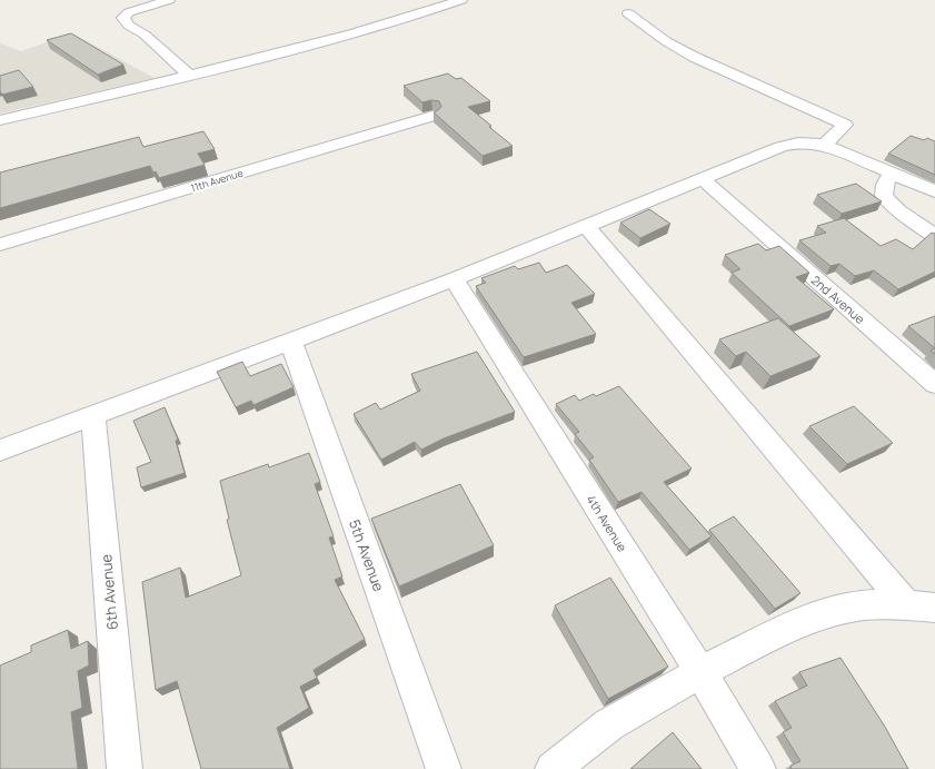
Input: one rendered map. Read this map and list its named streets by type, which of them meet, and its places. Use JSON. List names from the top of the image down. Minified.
{"streets":{"street":["11th Avenue","2nd Avenue","4th Avenue","5th Avenue","6th Avenue"]}}
